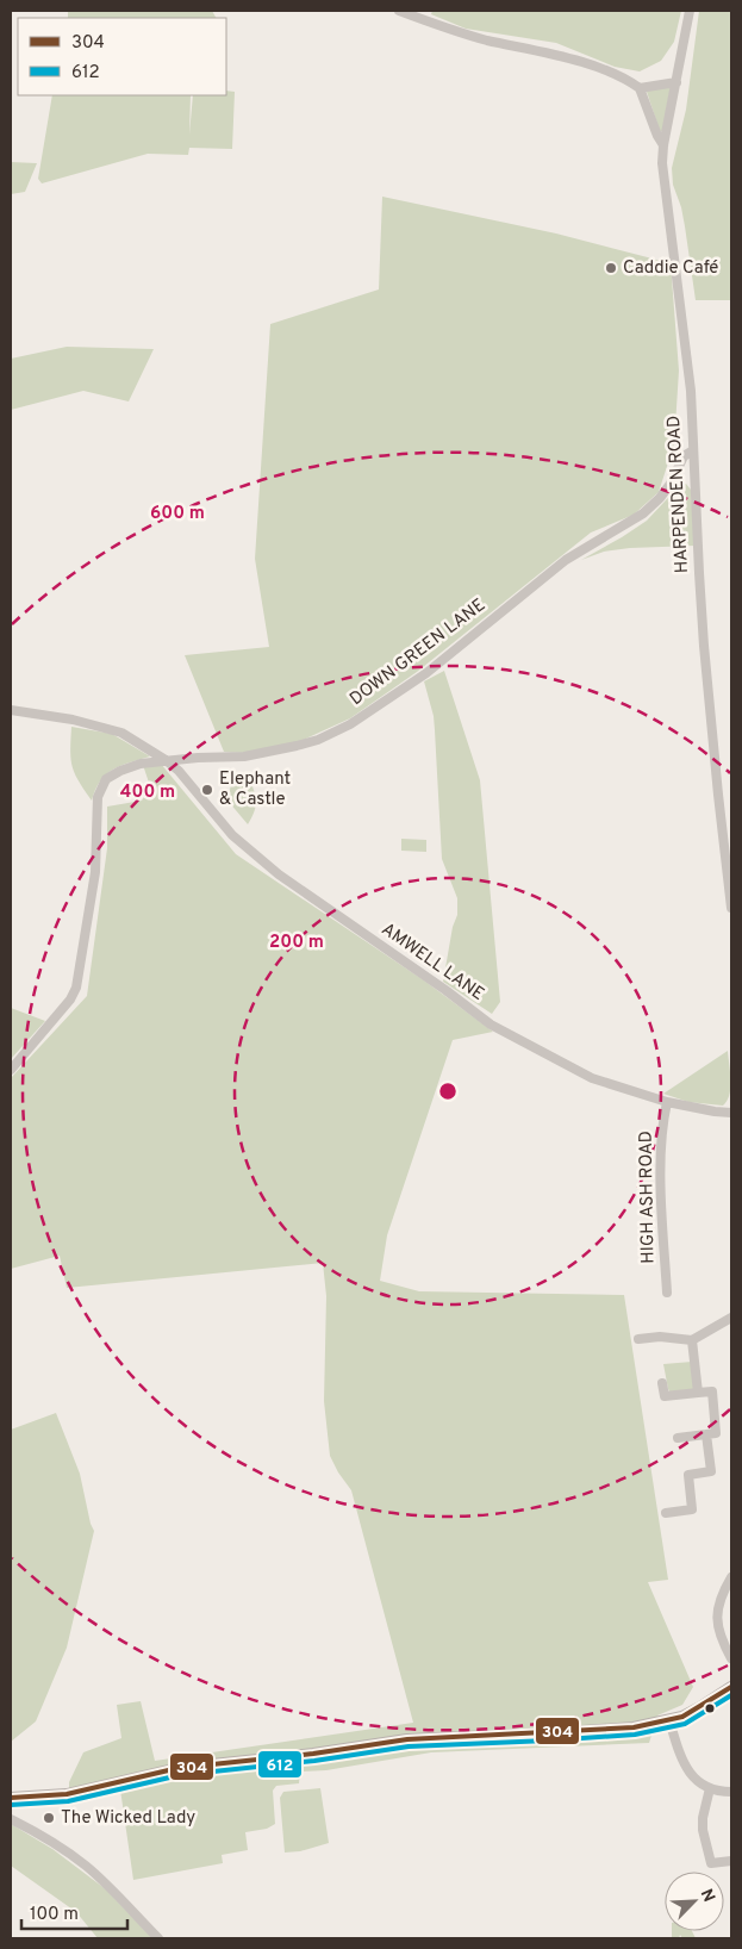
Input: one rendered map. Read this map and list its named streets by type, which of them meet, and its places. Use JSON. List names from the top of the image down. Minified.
{"streets":{"street":["HARPENDEN ROAD","DOWN GREEN LANE","AMWELL LANE","HIGH ASH ROAD"]},"crossings":[["HARPENDEN ROAD","DOWN GREEN LANE"],["DOWN GREEN LANE","AMWELL LANE"],["AMWELL LANE","HIGH ASH ROAD"]],"places":["Caddie Café","Elephant & Castle","The Wicked Lady"],"lines":["transit line 304","transit line 612"],"legend":["304","612"],"scale_bar":"100 m","north":"top right","rings":["600 m","400 m","200 m"]}
